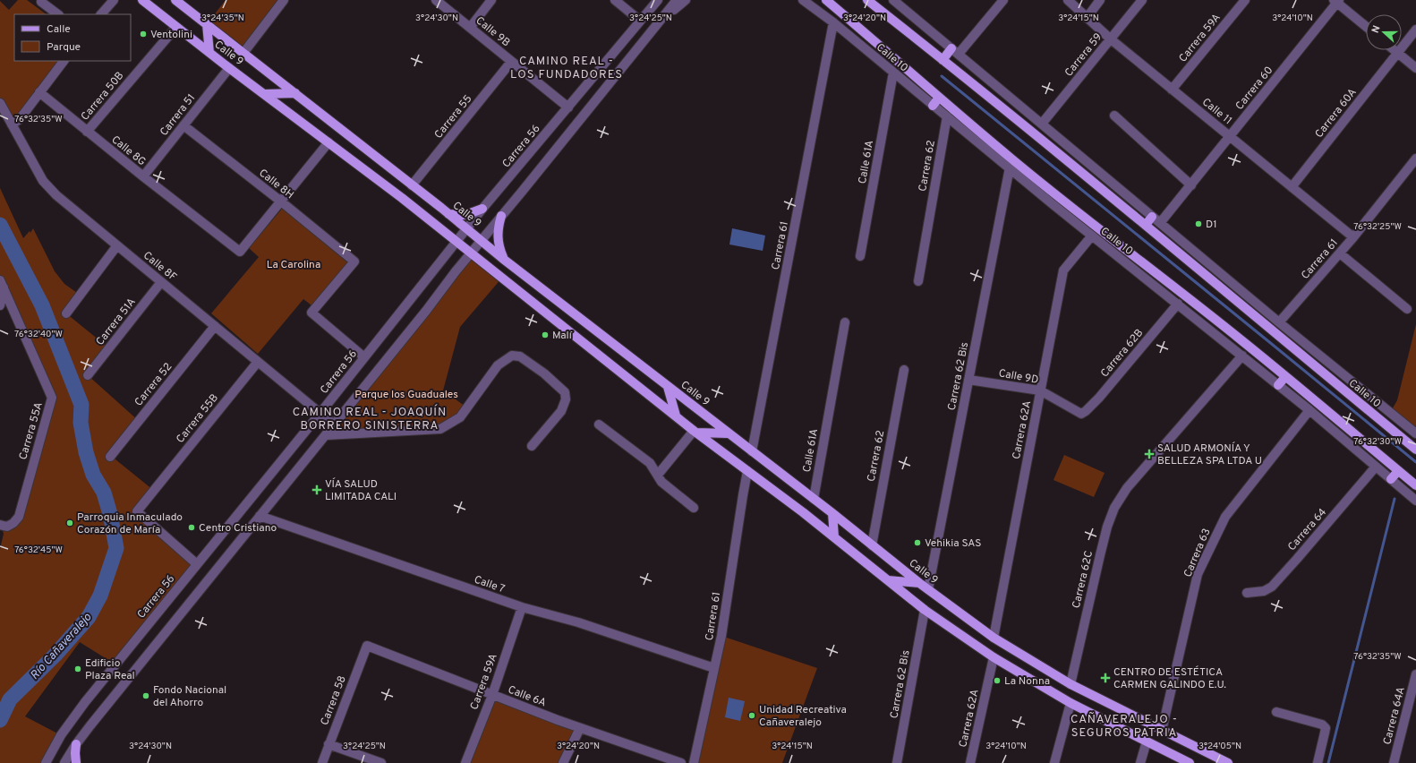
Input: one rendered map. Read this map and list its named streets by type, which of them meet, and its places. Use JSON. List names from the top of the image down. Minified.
{"streets":{"main road":["Calle 9","Calle 10"],"street":["Calle 9B","Carrera 59A","Carrera 59","Carrera 60","Carrera 50B","Calle 11","Carrera 60A","Carrera 51","Carrera 55","Carrera 56","Calle 8G","Calle 61A","Carrera 62","Calle 8H","Carrera 61","Calle 8F","Carrera 51A","Carrera 62B","Carrera 62 Bis","Calle 9D","Carrera 52","Carrera 55B","Carrera 62A","Carrera 55A","Carrera 64","Carrera 63","Carrera 62C","Calle 7","Calle 6A","Carrera 58","Carrera 64A"]},"crossings":[["Calle 9B","Carrera 55"],["Calle 9B","Carrera 56"],["Carrera 59A","Calle 11"],["Carrera 59A","Calle 7"],["Carrera 59A","Calle 6A"],["Calle 9","Carrera 50B"],["Calle 9","Carrera 51"],["Calle 9","Carrera 55"],["Calle 9","Carrera 56"],["Calle 9","Calle 61A"],["Calle 9","Carrera 62"],["Calle 9","Carrera 61"],["Calle 9","Carrera 62 Bis"],["Calle 9","Carrera 62A"],["Calle 9","Carrera 63"],["Calle 9","Carrera 62C"],["Carrera 59","Calle 10"],["Carrera 59","Calle 11"],["Calle 10","Carrera 60"],["Calle 10","Calle 61A"],["Calle 10","Carrera 62"],["Calle 10","Carrera 61"],["Calle 10","Carrera 62B"],["Calle 10","Carrera 62 Bis"],["Calle 10","Carrera 62A"],["Calle 10","Carrera 64"],["Calle 10","Carrera 63"],["Calle 10","Carrera 62C"],["Carrera 60","Calle 11"],["Carrera 50B","Calle 8G"],["Calle 11","Carrera 60A"],["Calle 11","Carrera 61"],["Carrera 51","Calle 8G"],["Carrera 51","Calle 8H"],["Carrera 56","Calle 8H"],["Carrera 56","Calle 8F"],["Carrera 56","Carrera 55B"],["Calle 8G","Calle 8H"],["Carrera 61","Calle 7"],["Calle 8F","Carrera 51A"],["Calle 8F","Carrera 52"],["Calle 8F","Carrera 55B"],["Carrera 62B","Calle 9D"],["Carrera 62 Bis","Calle 9D"],["Calle 9D","Carrera 62A"],["Calle 6A","Carrera 58"]],"districts":["CAMINO REAL - LOS FUNDADORES","CAMINO REAL - JOAQUÍN BORRERO SINISTERRA","CAÑAVERALEJO - SEGUROS PATRIA"],"water":["Río Cañaveralejo"],"parks":["La Carolina","Parque los Guaduales"],"places":{"other":["Ventolini","D1","Malí","Parroquia Inmaculado Corazón de María","Centro Cristiano","Vehikia SAS","Edificio Plaza Real","La Nonna","Fondo Nacional del Ahorro","Unidad Recreativa Cañaveralejo"],"health":["SALUD ARMONÍA Y BELLEZA SPA LTDA U","VÍA SALUD LIMITADA CALI","CENTRO DE ESTÉTICA CARMEN GALINDO E.U."]},"legend":["Calle","Parque"],"north":"left","coordinates":["3°24'30\"N","3°24'25\"N","3°24'20\"N","3°24'15\"N","3°24'10\"N","3°24'35\"N","76°32'35\"W","76°32'25\"W","76°32'40\"W","76°32'30\"W","76°32'45\"W","3°24'05\"N"]}
